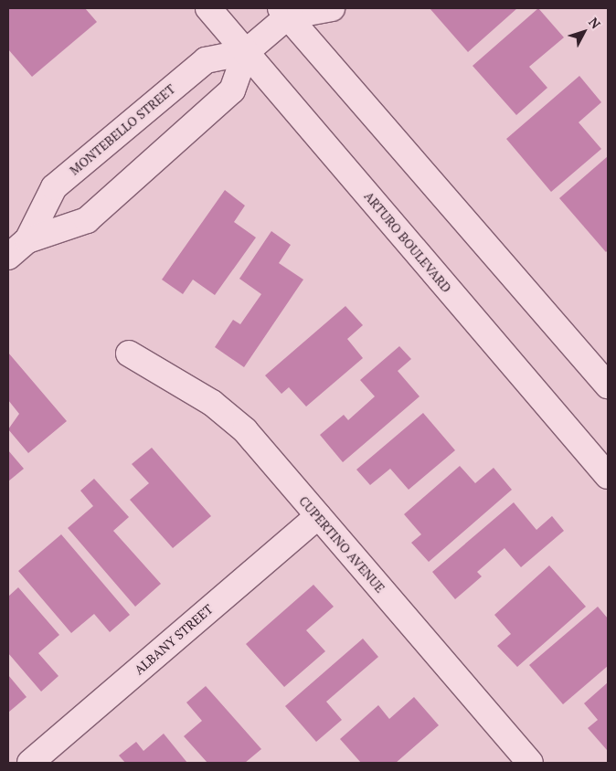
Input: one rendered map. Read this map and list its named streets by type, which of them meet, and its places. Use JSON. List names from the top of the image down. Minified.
{"streets":{"street":["MONTEBELLO STREET","ARTURO BOULEVARD","CUPERTINO AVENUE","ALBANY STREET"]},"crossings":[["MONTEBELLO STREET","ARTURO BOULEVARD"],["CUPERTINO AVENUE","ALBANY STREET"]],"north":"top right"}
